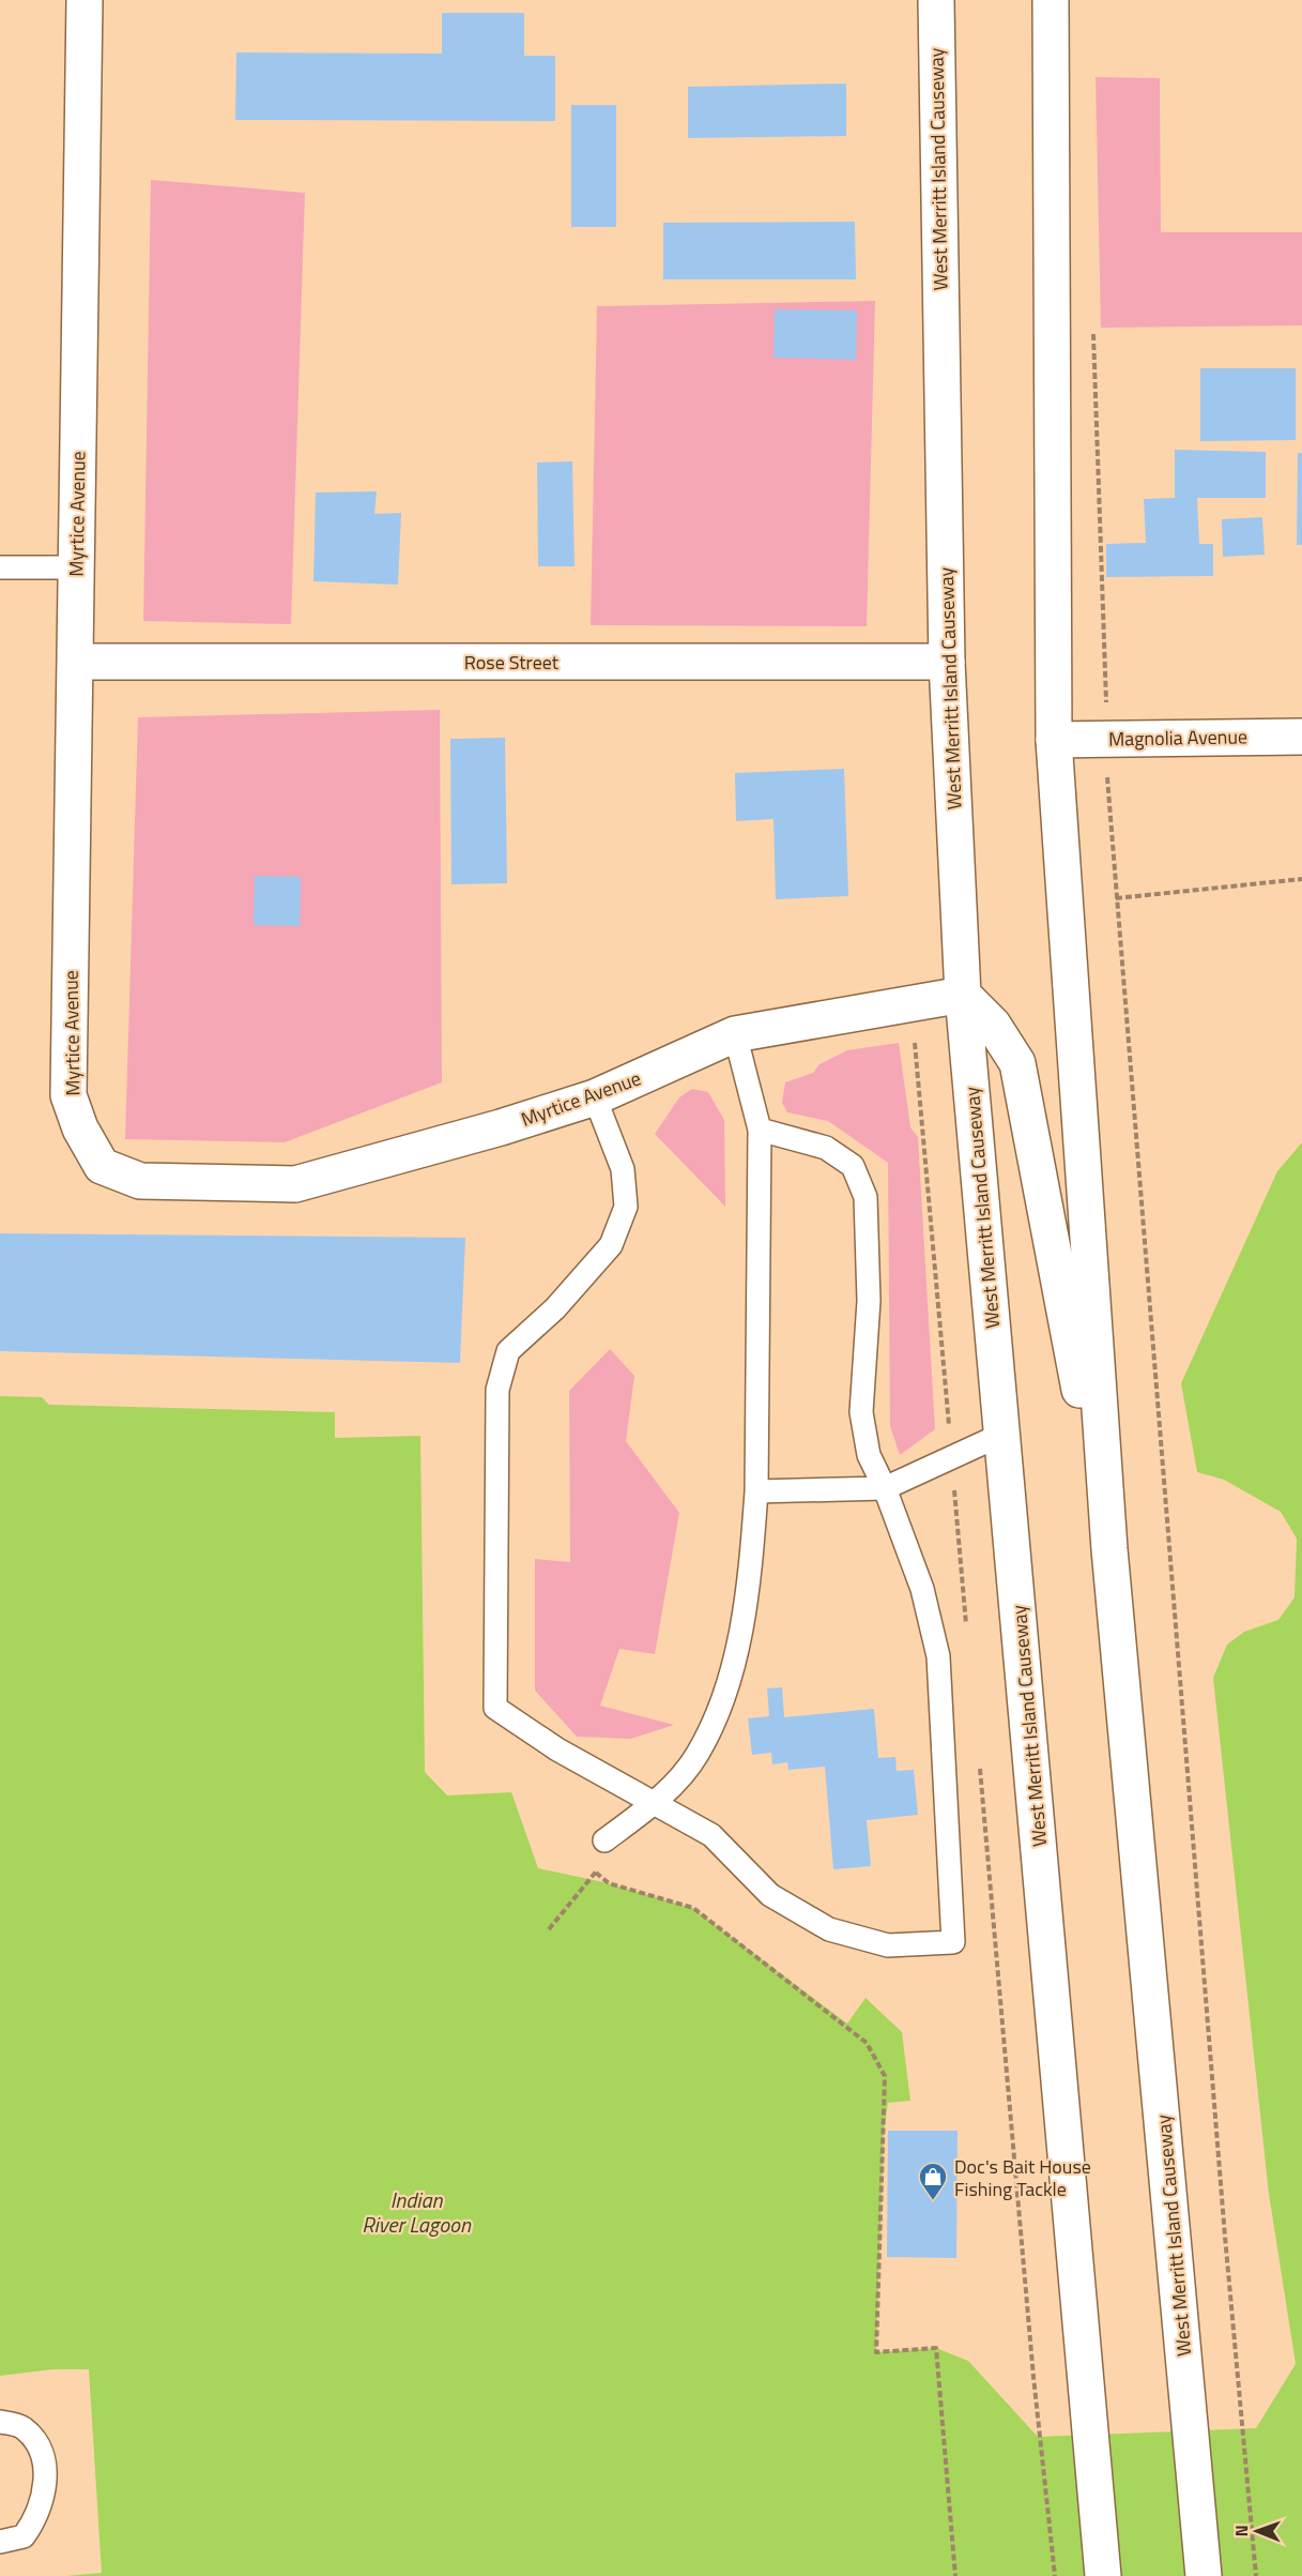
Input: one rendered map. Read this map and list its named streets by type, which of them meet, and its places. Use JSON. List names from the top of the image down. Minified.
{"streets":{"main road":["West Merritt Island Causeway","Myrtice Avenue","Rose Street","Magnolia Avenue"]},"crossings":[["West Merritt Island Causeway","Myrtice Avenue"],["West Merritt Island Causeway","Rose Street"],["West Merritt Island Causeway","Magnolia Avenue"],["Myrtice Avenue","Rose Street"]],"water":["Indian River Lagoon"],"places":{"shop":["Doc's Bait House Fishing Tackle"]},"north":"left"}
